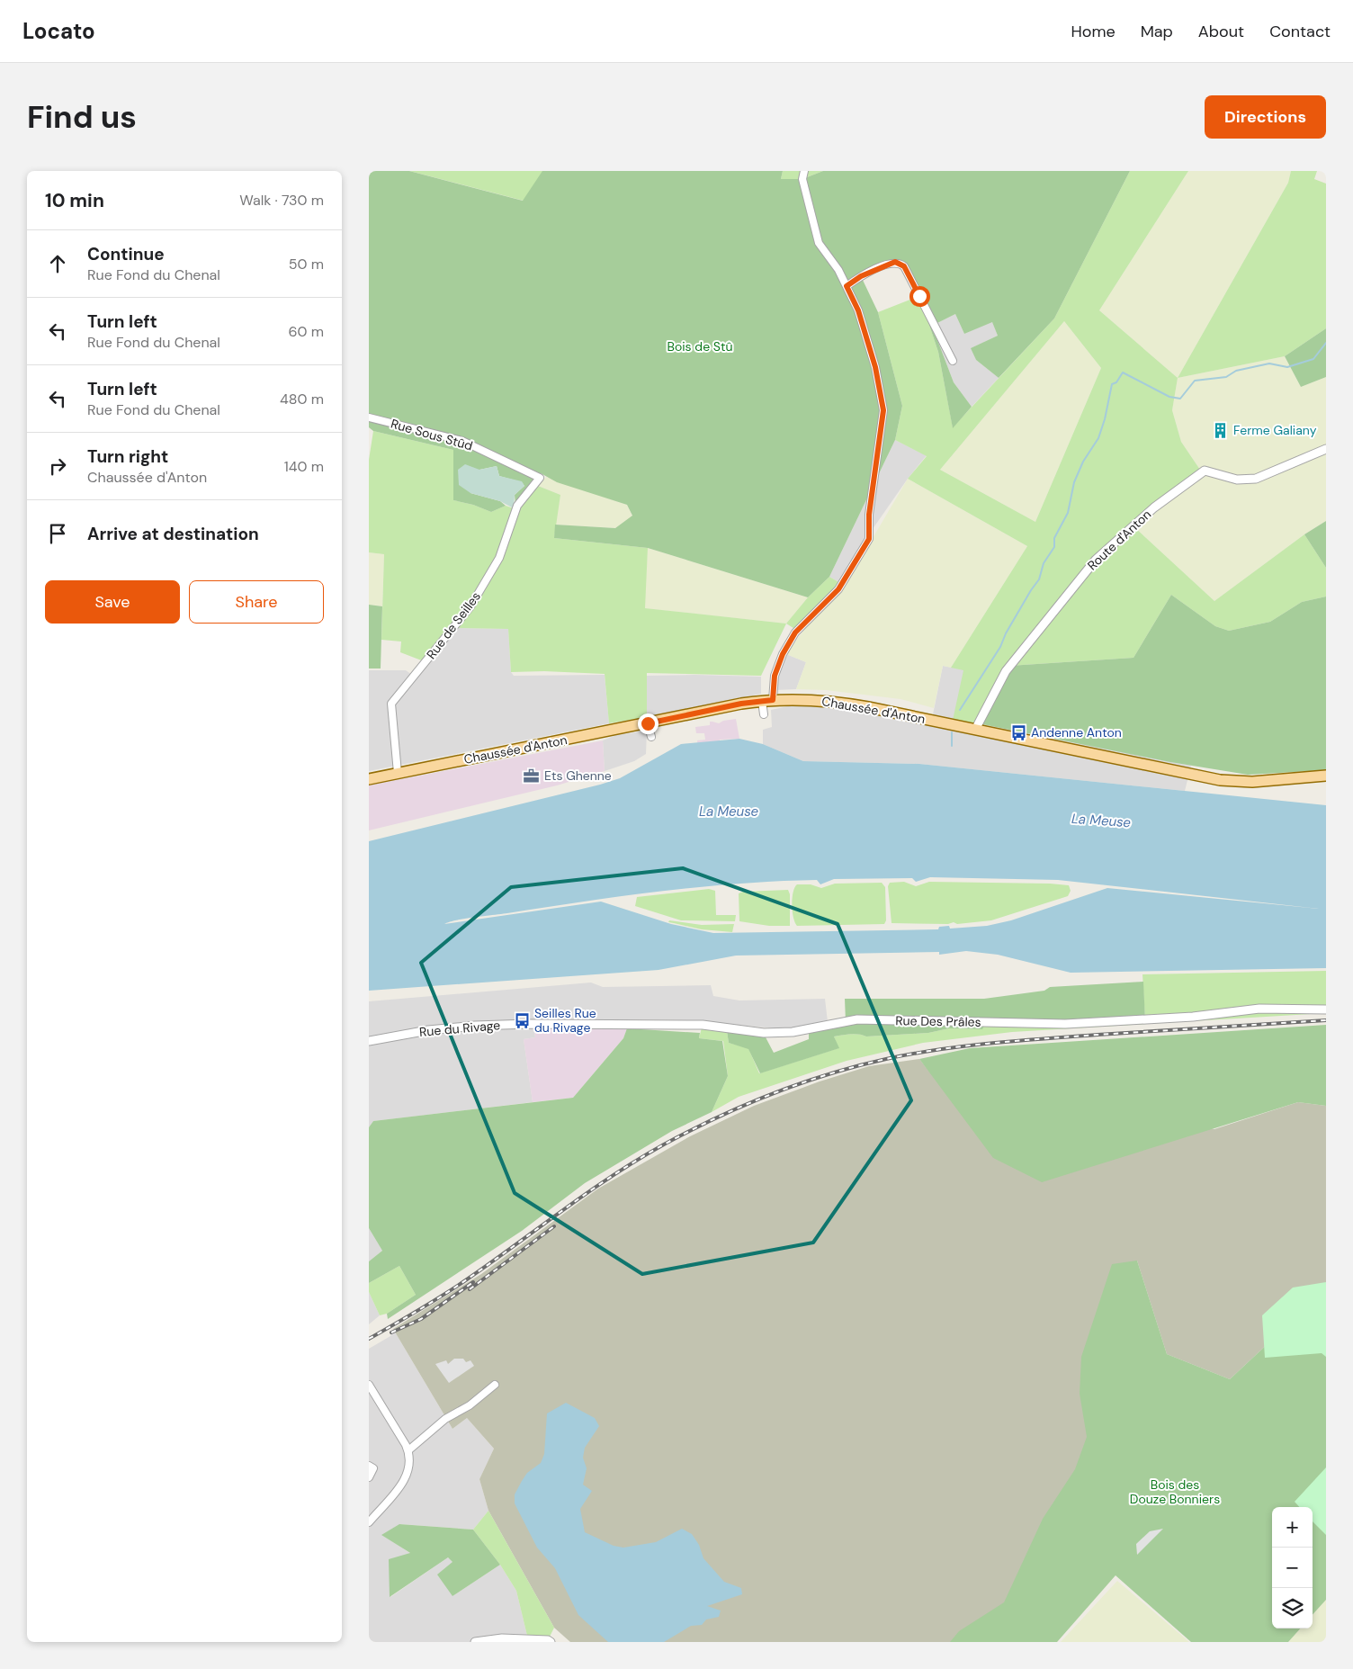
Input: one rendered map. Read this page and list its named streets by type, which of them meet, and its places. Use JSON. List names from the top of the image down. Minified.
{"streets":{"main road":["Chaussée d'Anton"],"street":["Rue Sous Stûd","Route d'Anton","Rue de Seilles","Rue Des Prâles","Rue du Rivage"]},"crossings":[["Rue Sous Stûd","Rue de Seilles"],["Route d'Anton","Chaussée d'Anton"],["Rue de Seilles","Chaussée d'Anton"],["Rue Des Prâles","Rue du Rivage"]],"water":["La Meuse"],"parks":["Bois de Stû","Bois des Douze Bonniers"],"places":{"building":["Ferme Galiany"],"bus stop":["Andenne Anton","Seilles Rue du Rivage"],"office":["Ets Ghenne"]},"page":{"header":"Locato","nav":["Home","Map","About","Contact"],"buttons":["Directions",["Save","Share"]],"title":"Find us","heading":["10 min","Walk · 730 m"],"list":[["Continue","Rue Fond du Chenal","50 m"],["Turn left","Rue Fond du Chenal","60 m"],["Turn left","Rue Fond du Chenal","480 m"],["Turn right","Chaussée d'Anton","140 m"],"Arrive at destination"],"map_buttons":["+","−"]}}
